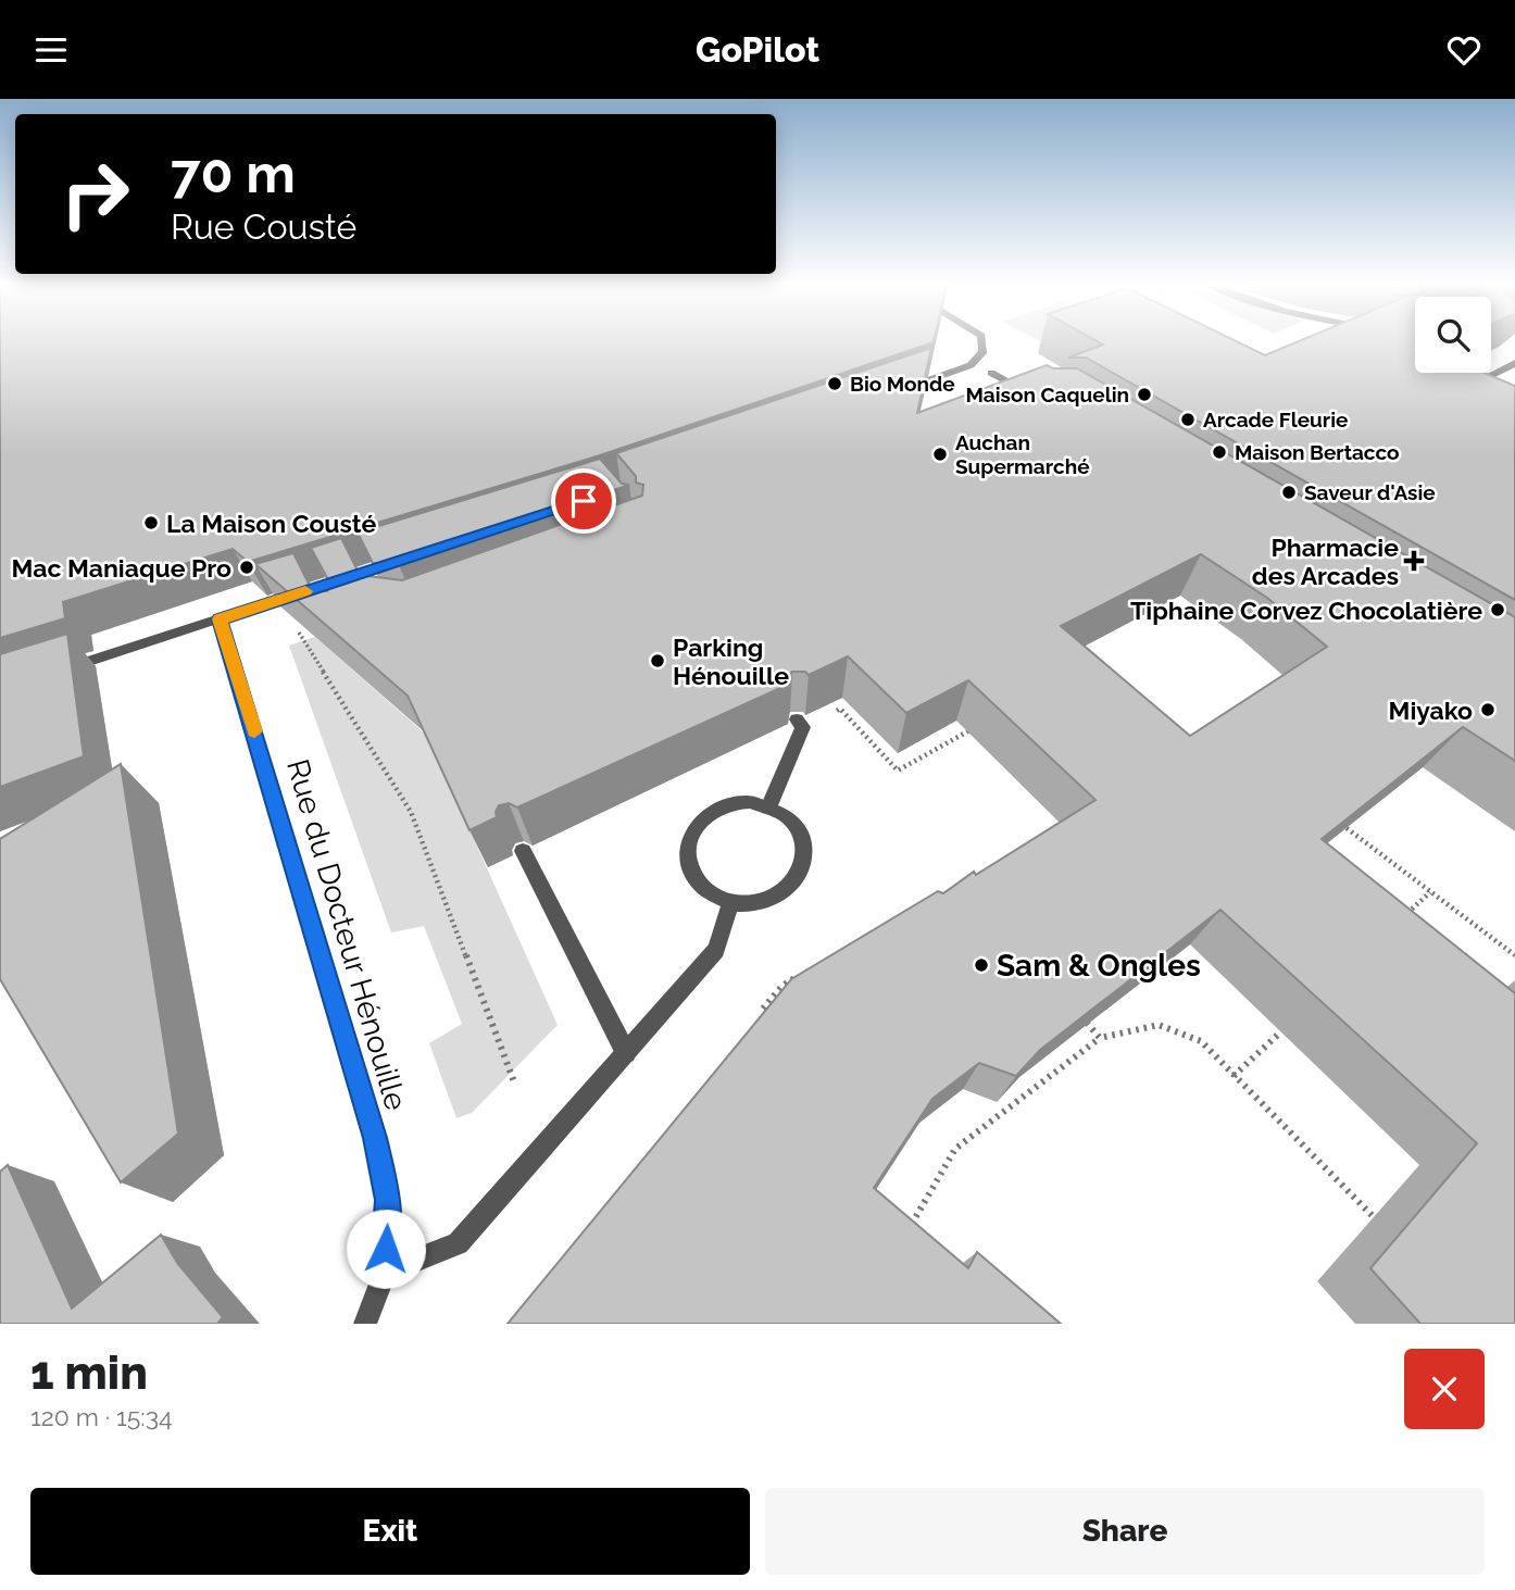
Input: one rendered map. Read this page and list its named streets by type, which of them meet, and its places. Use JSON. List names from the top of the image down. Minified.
{"streets":{"street":["Rue du Docteur Hénouille"]},"places":{"other":["Bio Monde","Maison Caquelin","Arcade Fleurie","Maison Bertacco","Auchan Supermarché","Saveur d'Asie","La Maison Cousté","Mac Maniaque Pro","Tiphaine Corvez Chocolatière","Parking Hénouille","Miyako","Sam & Ongles"],"health":["Pharmacie des Arcades"]},"page":{"header":"GoPilot","turn":["70 m","Rue Cousté"],"heading":["1 min","120 m · 15:34"],"buttons":["Exit","Share"]}}
